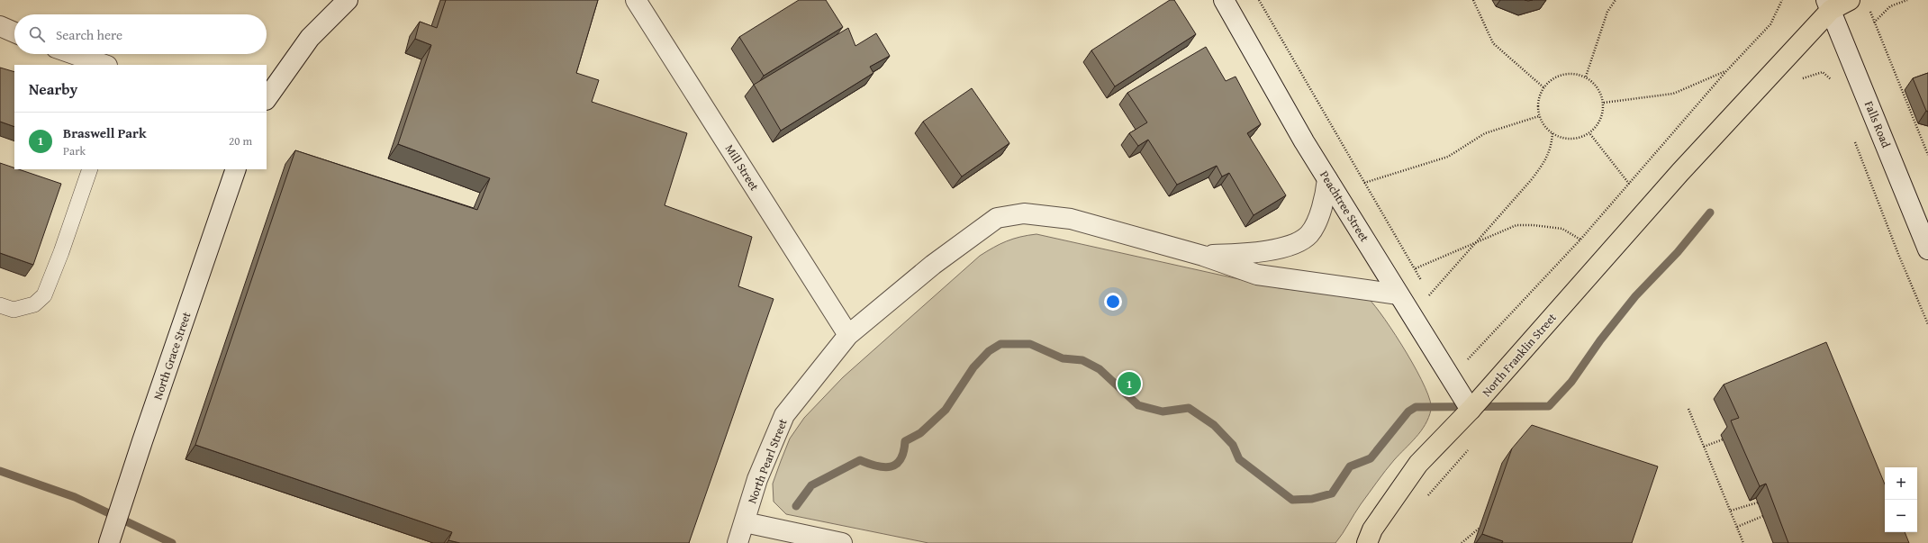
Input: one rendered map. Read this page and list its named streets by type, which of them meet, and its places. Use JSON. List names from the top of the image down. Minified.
{"streets":{"main road":["North Franklin Street"],"street":["Falls Road","Mill Street","Peachtree Street","North Grace Street","North Pearl Street"]},"crossings":[["Falls Road","North Franklin Street"],["Mill Street","North Pearl Street"],["Peachtree Street","North Franklin Street"]],"page":{"search":"Search here","heading":"Nearby","list":[{"mark":"1","name":"Braswell Park","note":"Park","value":"20 m"}],"pins":"1","map_buttons":["+","−"]}}
